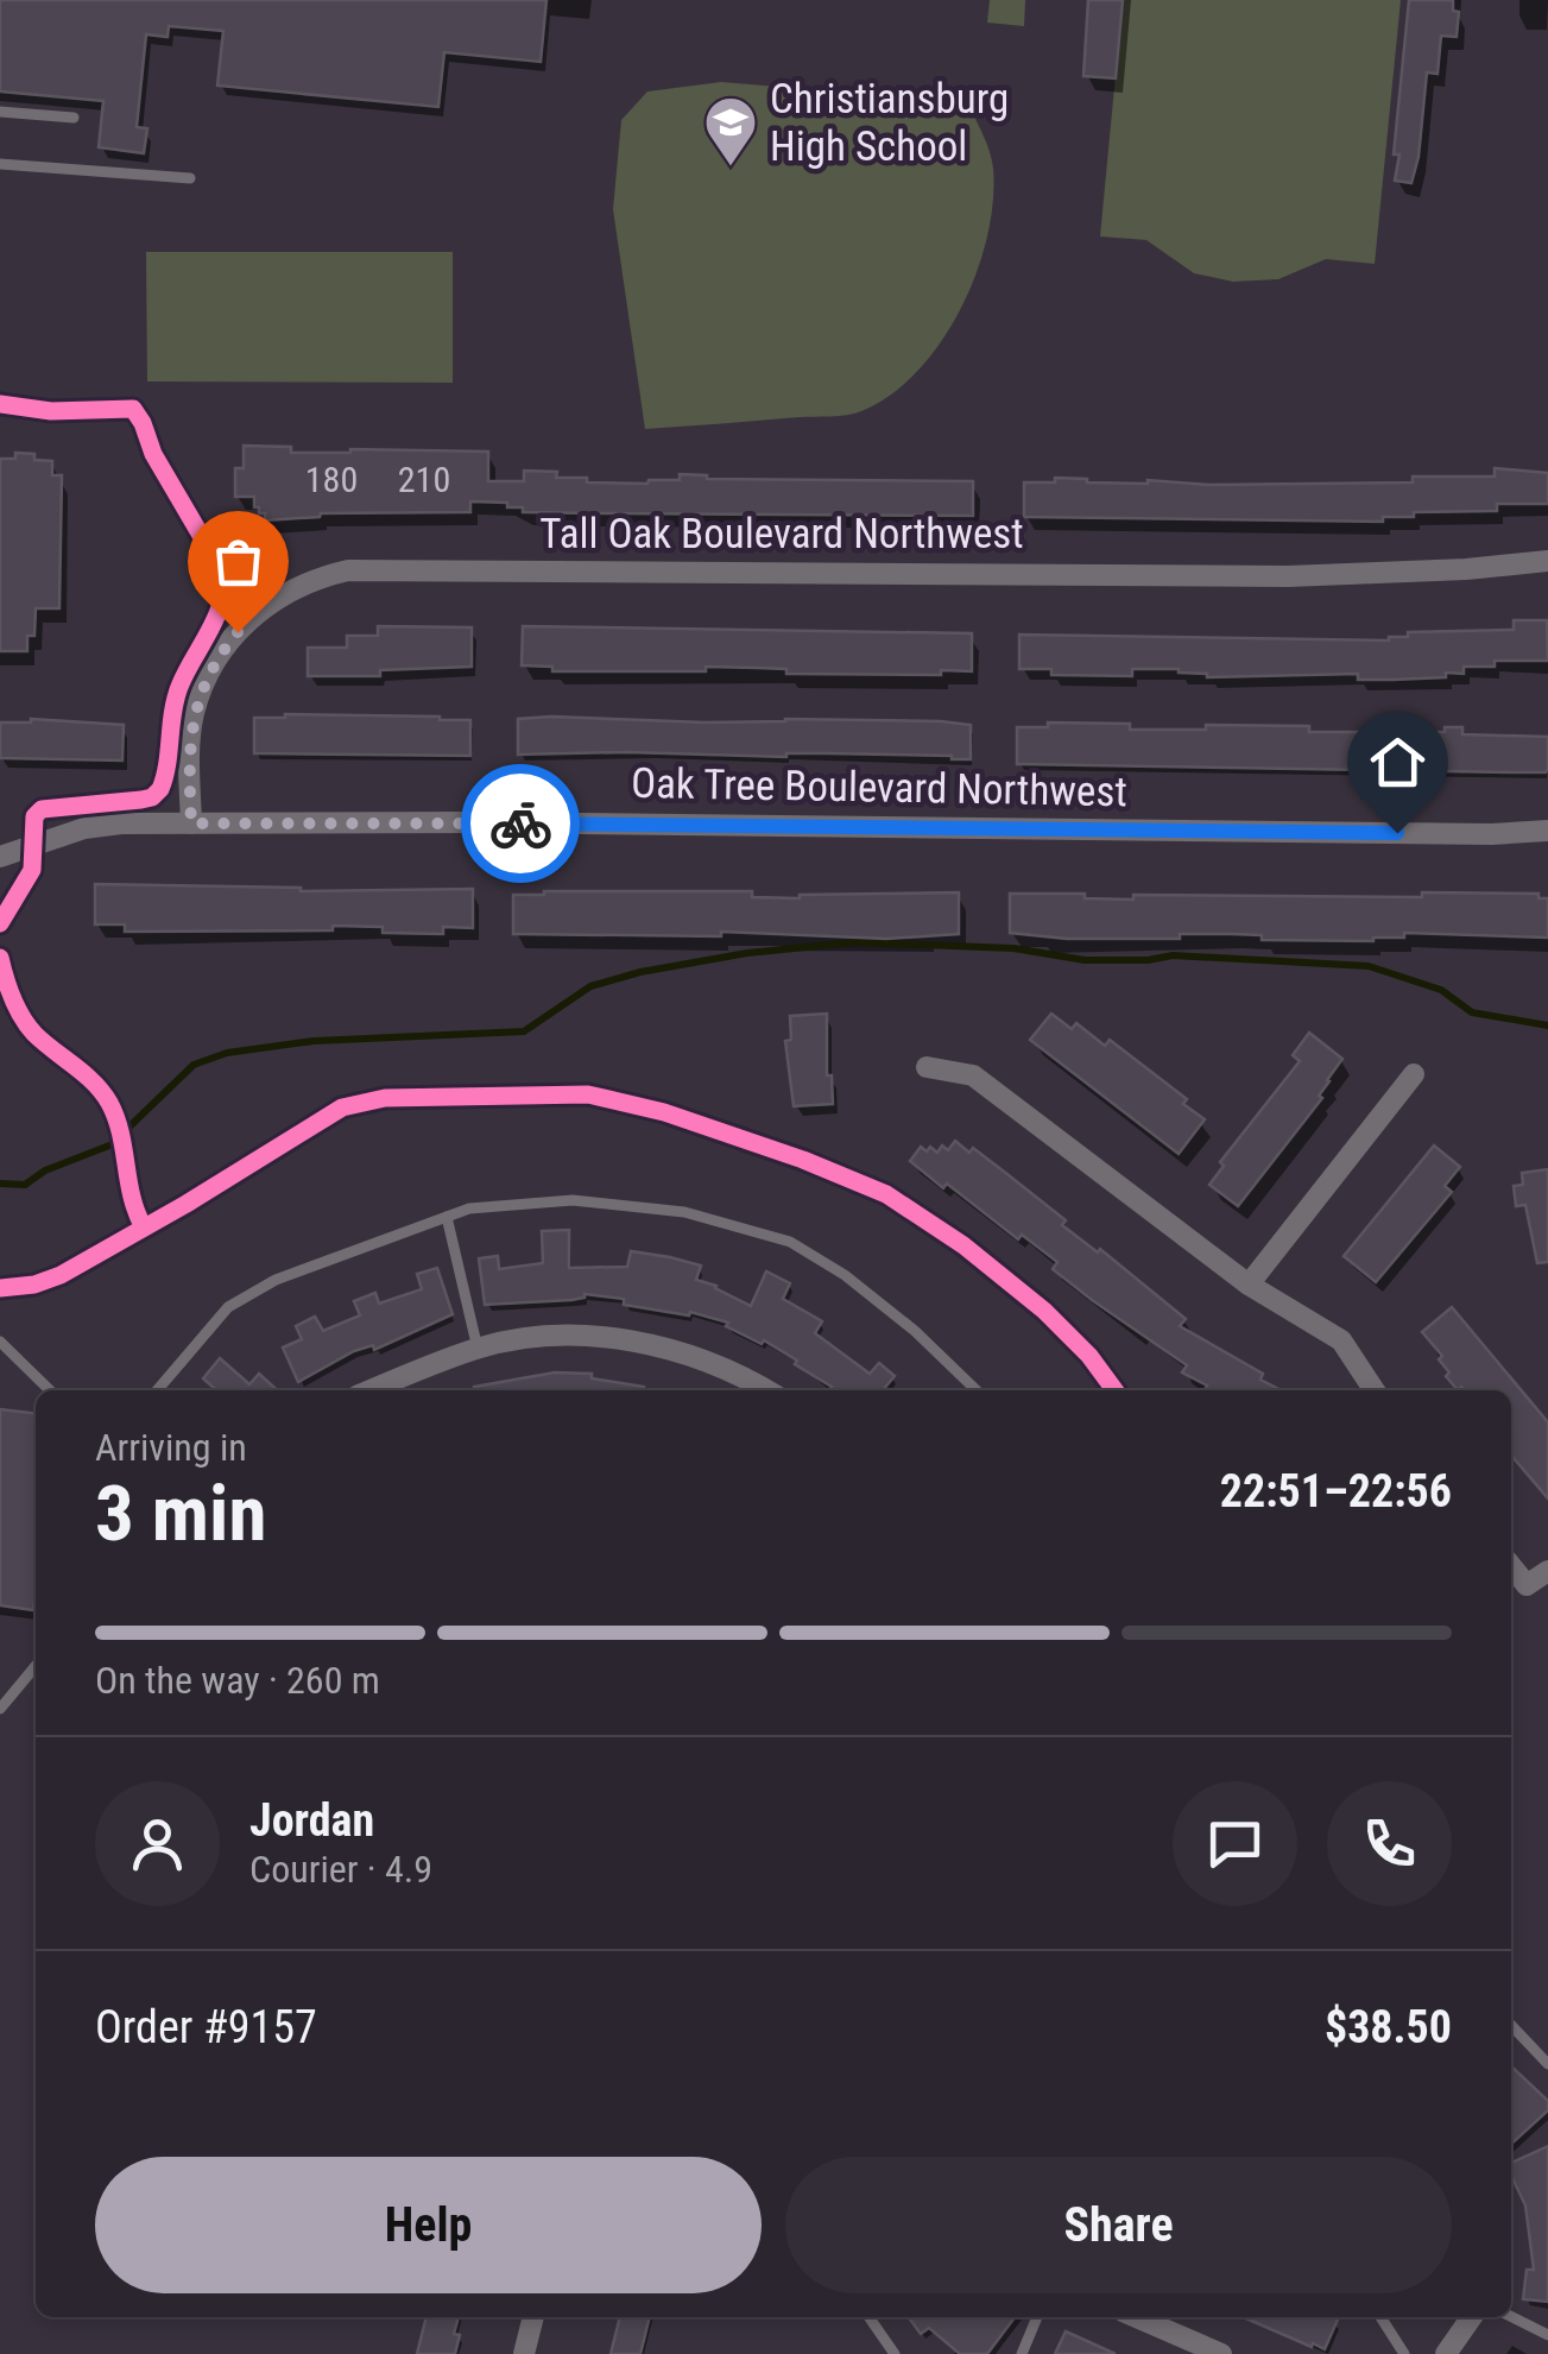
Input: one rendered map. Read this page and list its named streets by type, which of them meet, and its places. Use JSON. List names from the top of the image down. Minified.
{"streets":{"street":["Tall Oak Boulevard Northwest","Oak Tree Boulevard Northwest"]},"crossings":[["Tall Oak Boulevard Northwest","Oak Tree Boulevard Northwest"]],"places":{"school or university":["Christiansburg High School"]},"house_numbers":["180","210"],"page":{"heading":["3 min","Arriving in","22:51–22:56"],"panel":["Jordan","Courier · 4.9","Order #9157","$38.50"],"bar":"On the way · 260 m","buttons":["Help","Share"]}}
